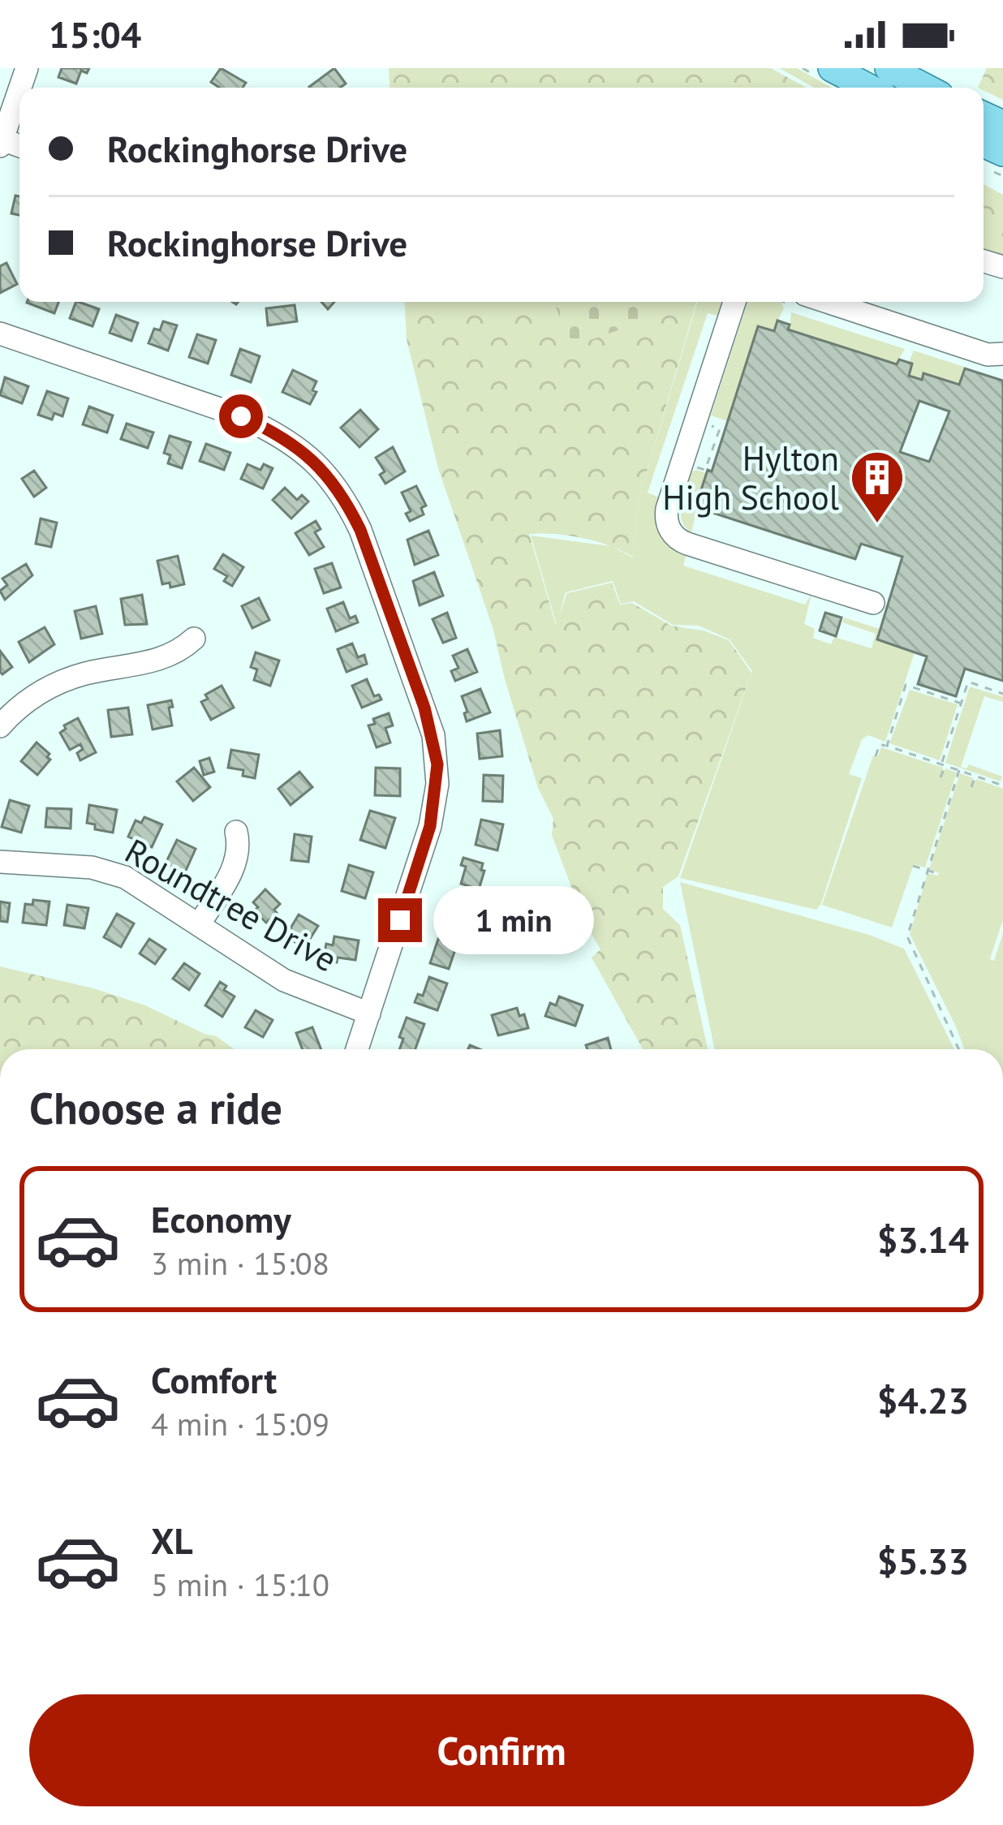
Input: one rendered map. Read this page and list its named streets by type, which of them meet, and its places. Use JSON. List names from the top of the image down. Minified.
{"streets":{"street":["Roundtree Drive"]},"places":{"building":["Hylton High School"]},"page":{"status":"15:04","banner":["Rockinghorse Drive","Rockinghorse Drive"],"bubble":"1 min","heading":"Choose a ride","list":[{"name":"Economy","note":"3 min · 15:08","value":"$3.14"},{"name":"Comfort","note":"4 min · 15:09","value":"$4.23"},{"name":"XL","note":"5 min · 15:10","value":"$5.33"}],"buttons":"Confirm"}}
